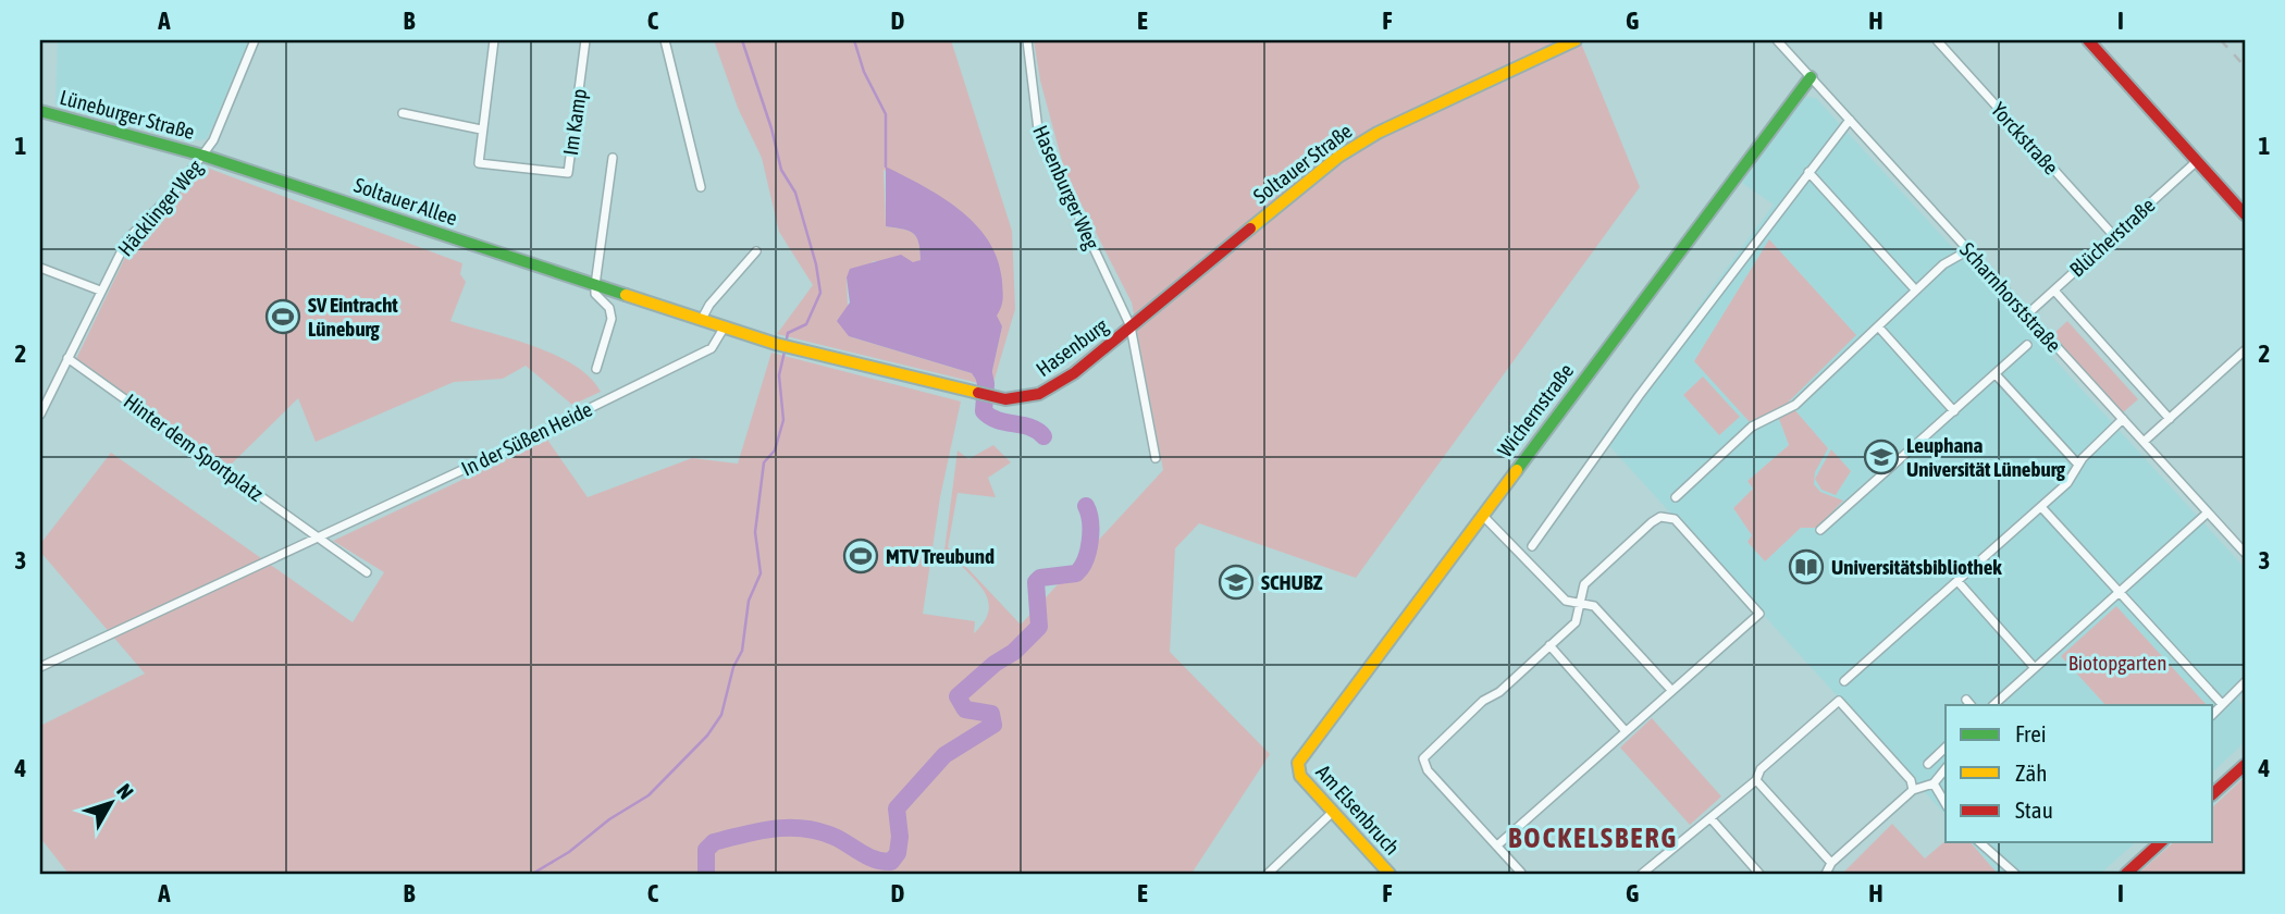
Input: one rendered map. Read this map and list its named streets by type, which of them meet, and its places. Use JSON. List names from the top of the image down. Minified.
{"streets":{"street":["Lüneburger Straße","Im Kamp","Yorckstraße","Soltauer Straße","Hasenburger Weg","Soltauer Allee","Häcklinger Weg","Blücherstraße","Scharnhorststraße","Hasenburg","Wichernstraße","In der Süßen Heide","Hinter dem Sportplatz","Am Elsenbruch"]},"crossings":[["Lüneburger Straße","Soltauer Allee"],["Lüneburger Straße","Häcklinger Weg"],["Yorckstraße","Blücherstraße"],["Soltauer Straße","Hasenburger Weg"],["Soltauer Straße","Hasenburg"],["Hasenburger Weg","Hasenburg"],["Soltauer Allee","Häcklinger Weg"],["Soltauer Allee","Hasenburg"],["Soltauer Allee","In der Süßen Heide"],["Häcklinger Weg","Hinter dem Sportplatz"],["Blücherstraße","Scharnhorststraße"],["Scharnhorststraße","Wichernstraße"],["Wichernstraße","Am Elsenbruch"],["In der Süßen Heide","Hinter dem Sportplatz"]],"districts":["BOCKELSBERG"],"parks":["Biotopgarten"],"places":{"sports":["SV Eintracht Lüneburg","MTV Treubund"],"school or university":["Leuphana Universität Lüneburg","SCHUBZ"],"library":["Universitätsbibliothek"]},"legend":["Frei","Zäh","Stau"],"north":"top right","grid":{"columns":["A","B","C","D","E","F","G","H","I"],"rows":["1","2","3","4"]}}
